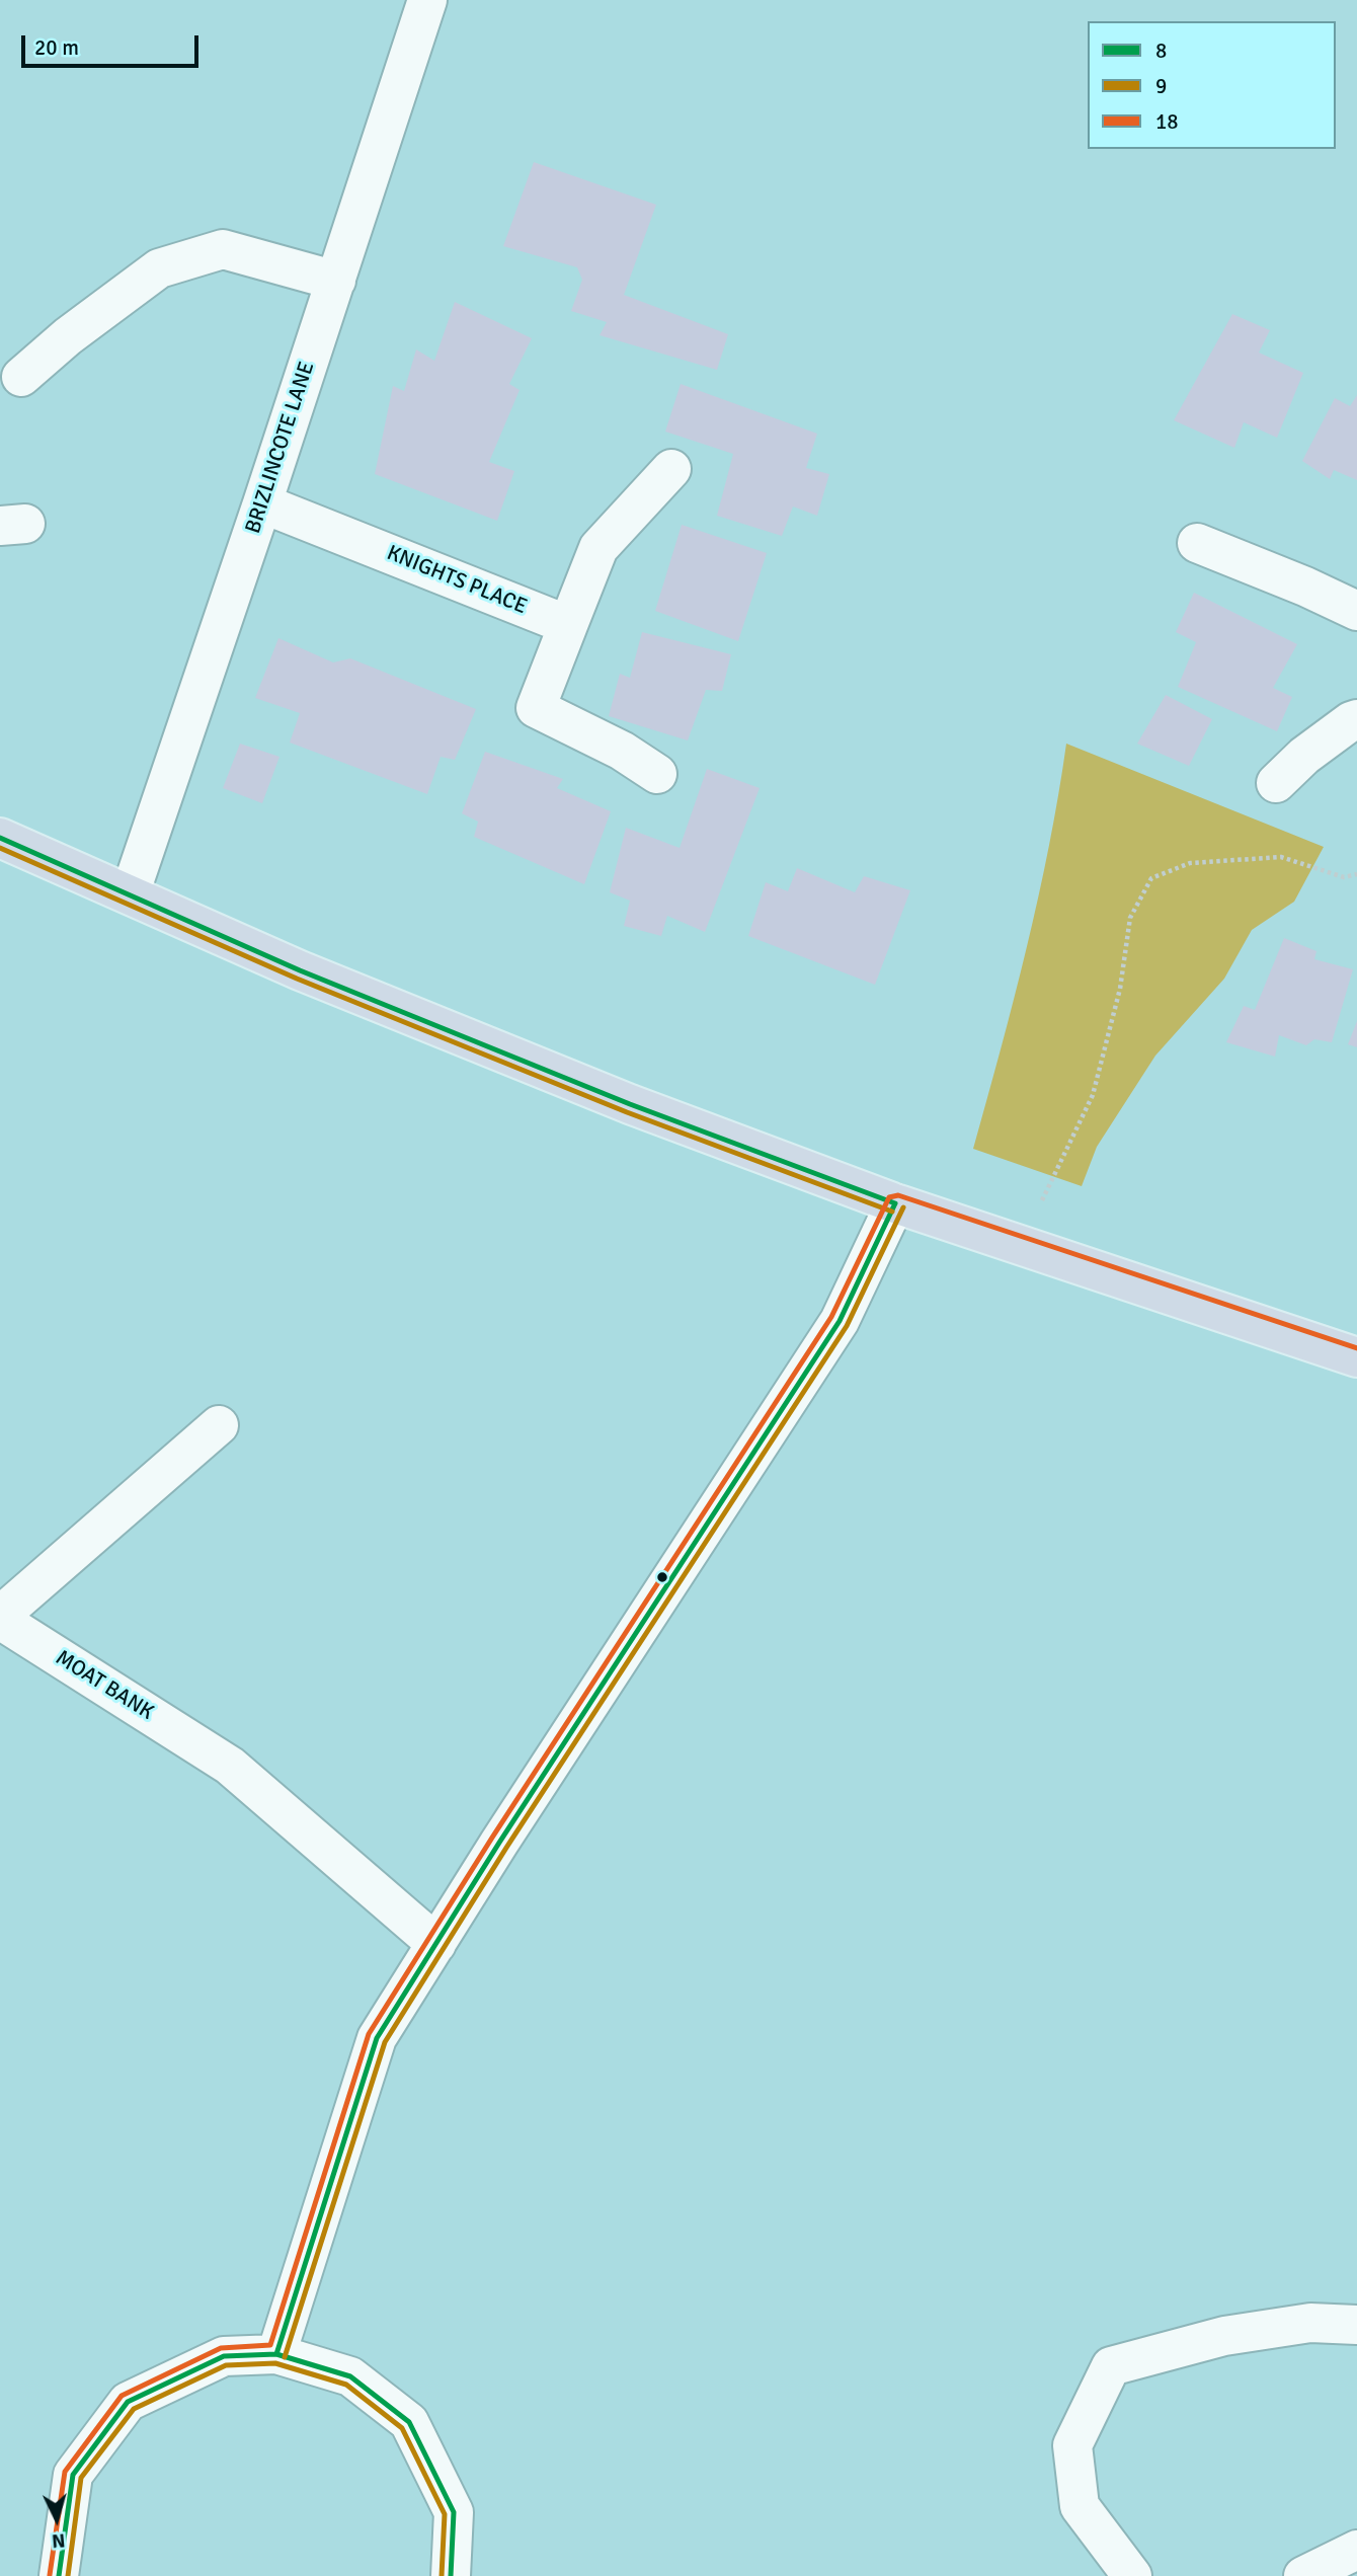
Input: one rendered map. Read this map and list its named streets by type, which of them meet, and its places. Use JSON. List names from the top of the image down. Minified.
{"streets":{"street":["BRIZLINCOTE LANE","KNIGHTS PLACE","MOAT BANK"]},"crossings":[["BRIZLINCOTE LANE","KNIGHTS PLACE"]],"lines":["transit line 8","transit line 9","transit line 18"],"legend":["8","9","18"],"scale_bar":"20 m","north":"bottom"}
